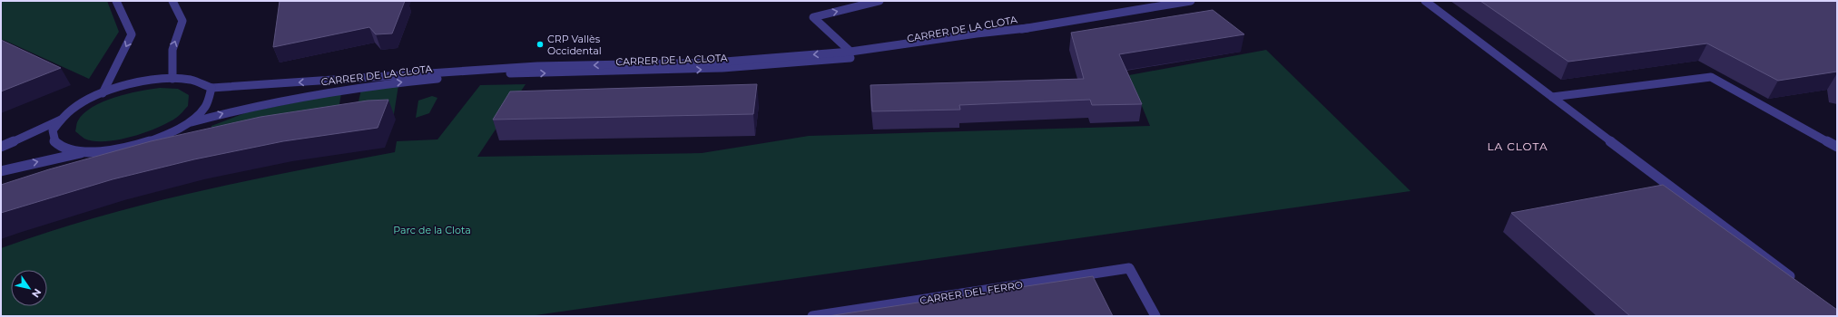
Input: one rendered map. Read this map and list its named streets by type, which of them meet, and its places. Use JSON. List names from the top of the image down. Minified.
{"streets":{"street":["CARRER DE LA CLOTA","CARRER DEL FERRO"]},"districts":["LA CLOTA"],"parks":["Parc de la Clota"],"places":["CRP Vallès Occidental"],"north":"bottom right"}
